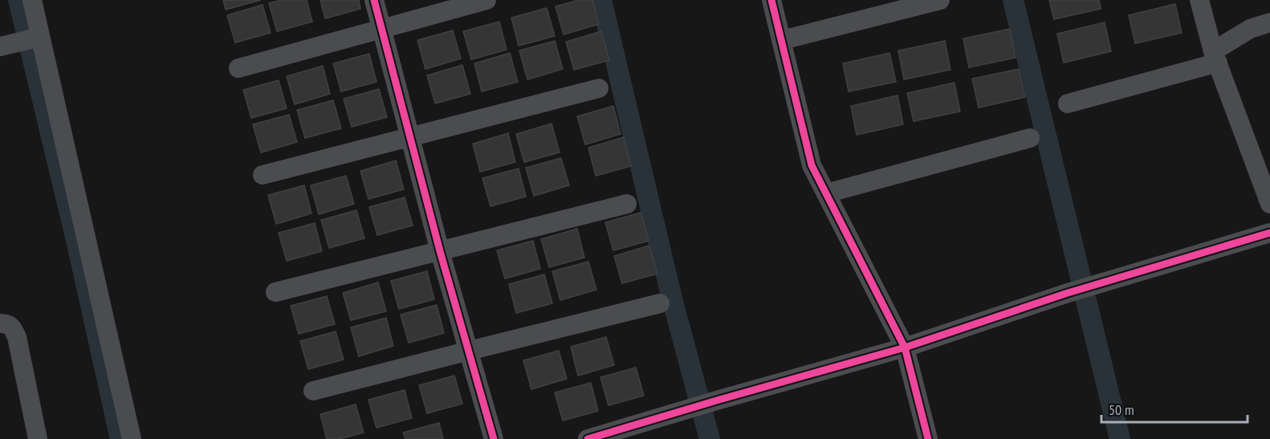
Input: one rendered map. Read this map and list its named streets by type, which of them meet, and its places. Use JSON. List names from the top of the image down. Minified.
{"scale_bar":"50 m"}
